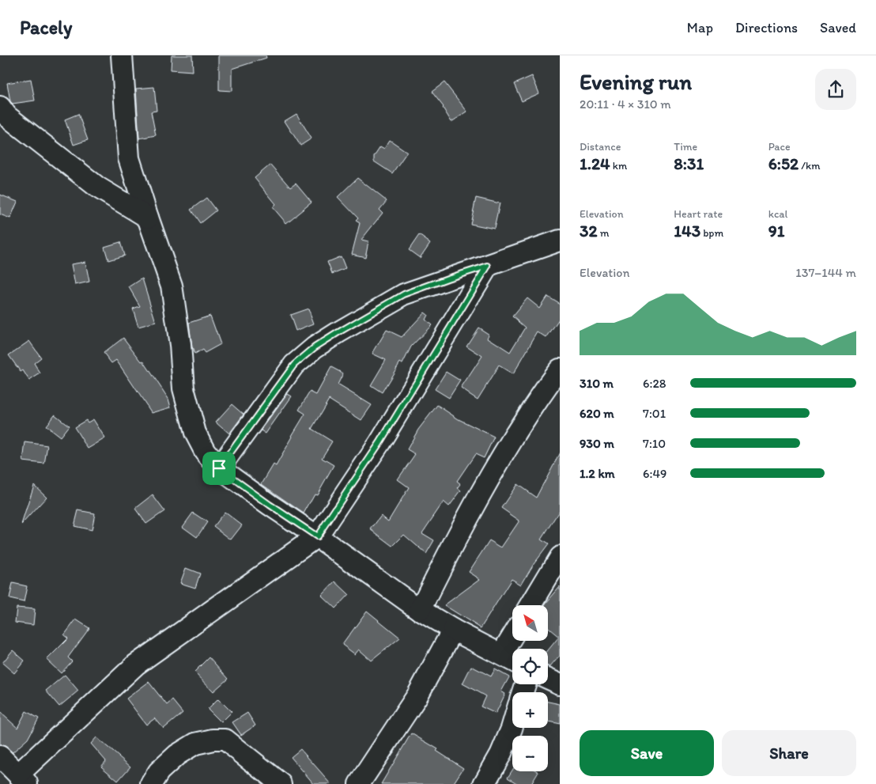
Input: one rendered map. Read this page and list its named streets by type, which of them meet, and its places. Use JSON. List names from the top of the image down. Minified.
{"north":"top left","page":{"header":"Pacely","nav":["Map","Directions","Saved"],"heading":["Evening run","20:11 · 4 × 310 m"],"stats":[["Distance","1.24 km"],["Time","8:31"],["Pace","6:52 /km"],["Elevation","32 m"],["Heart rate","143 bpm"],["kcal","91"]],"chart":["Elevation","137–144 m"],"list":[{"name":"310 m","note":"6:28"},{"name":"620 m","note":"7:01"},{"name":"930 m","note":"7:10"},{"name":"1.2 km","note":"6:49"}],"map_buttons":["+","−"],"buttons":["Save","Share"]}}
